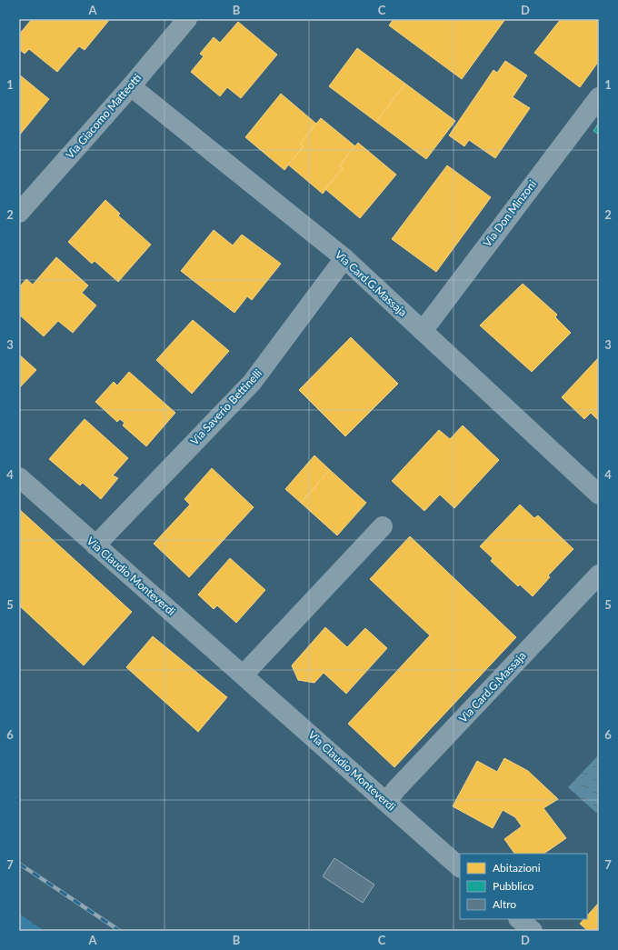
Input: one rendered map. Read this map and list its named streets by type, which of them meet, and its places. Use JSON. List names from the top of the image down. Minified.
{"streets":{"street":["Via Giacomo Matteotti","Via Don Minzoni","Via Card.G.Massaja","Via Saverio Bettinelli","Via Claudio Monteverdi"]},"crossings":[["Via Giacomo Matteotti","Via Card.G.Massaja"],["Via Don Minzoni","Via Card.G.Massaja"],["Via Card.G.Massaja","Via Saverio Bettinelli"],["Via Card.G.Massaja","Via Claudio Monteverdi"],["Via Saverio Bettinelli","Via Claudio Monteverdi"]],"legend":["Abitazioni","Pubblico","Altro"],"grid":{"columns":["A","B","C","D"],"rows":["1","2","3","4","5","6","7"]}}
